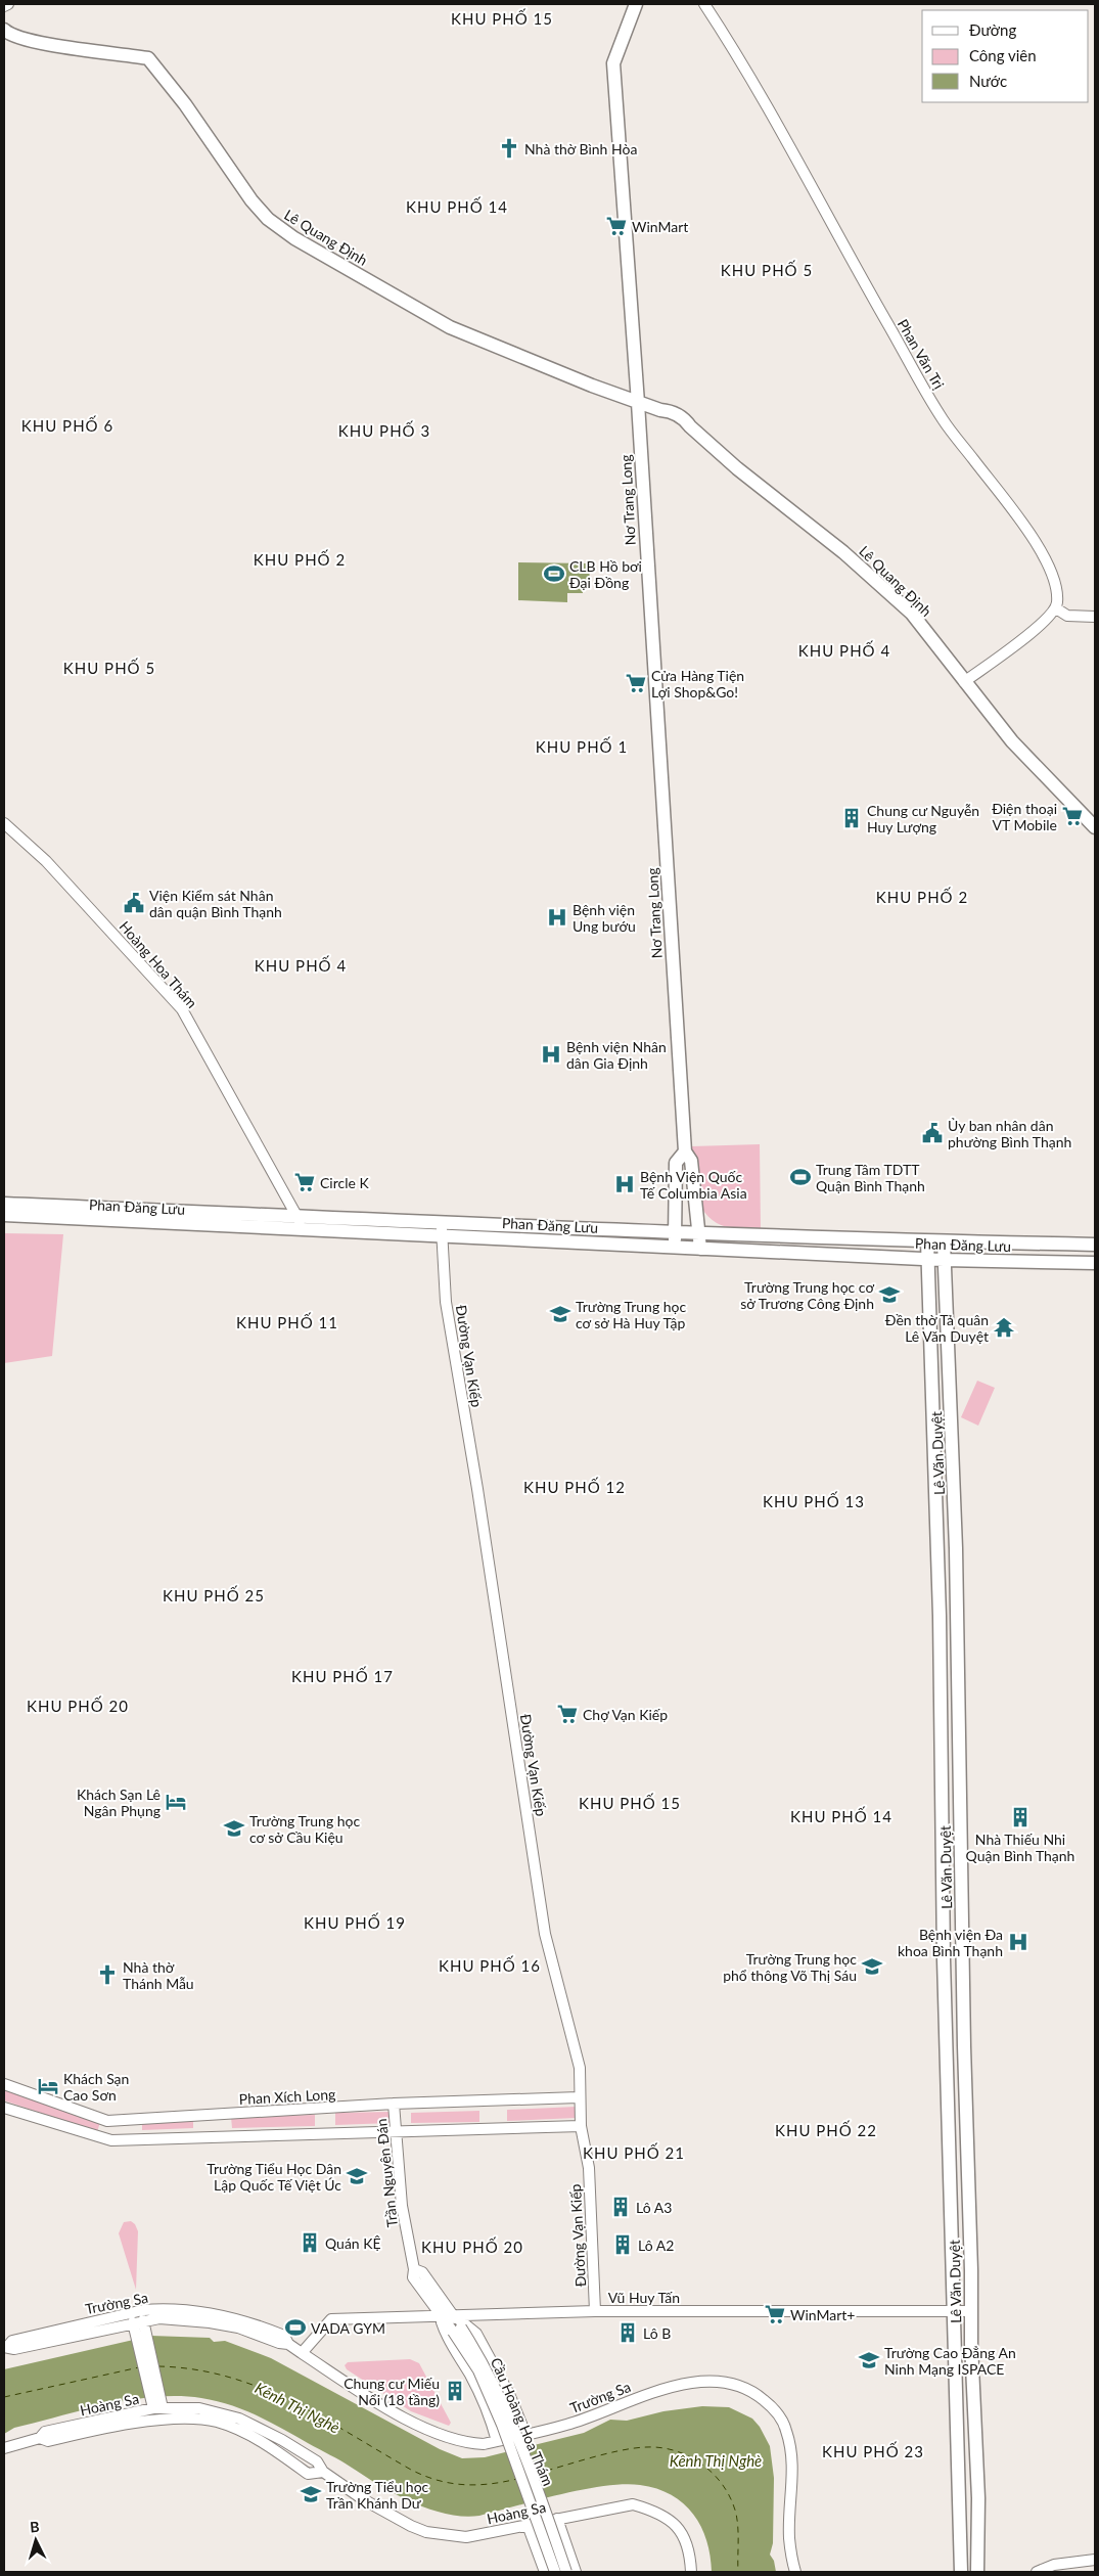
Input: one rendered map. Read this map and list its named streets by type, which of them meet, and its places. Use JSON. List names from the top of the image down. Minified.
{"streets":{"main road":["Lê Quang Định","Nơ Trang Long","Phan Đăng Lưu","Lê Văn Duyệt"],"street":["Phan Văn Trị","Hoàng Hoa Thám","Đường Vạn Kiếp","Phan Xích Long","Trần Nguyên Đán","Vũ Huy Tấn","Trường Sa","Hoàng Sa","Cầu Hoàng Hoa Thám"]},"crossings":[["Lê Quang Định","Nơ Trang Long"],["Nơ Trang Long","Phan Đăng Lưu"],["Hoàng Hoa Thám","Phan Đăng Lưu"],["Phan Đăng Lưu","Đường Vạn Kiếp"],["Phan Đăng Lưu","Lê Văn Duyệt"],["Đường Vạn Kiếp","Phan Xích Long"],["Đường Vạn Kiếp","Vũ Huy Tấn"],["Lê Văn Duyệt","Vũ Huy Tấn"],["Phan Xích Long","Trần Nguyên Đán"],["Trần Nguyên Đán","Vũ Huy Tấn"],["Trần Nguyên Đán","Cầu Hoàng Hoa Thám"],["Vũ Huy Tấn","Trường Sa"],["Vũ Huy Tấn","Cầu Hoàng Hoa Thám"]],"districts":["KHU PHỐ 15","KHU PHỐ 14","KHU PHỐ 5","KHU PHỐ 6","KHU PHỐ 3","KHU PHỐ 2","KHU PHỐ 4","KHU PHỐ 5","KHU PHỐ 1","KHU PHỐ 2","KHU PHỐ 4","KHU PHỐ 11","KHU PHỐ 12","KHU PHỐ 13","KHU PHỐ 25","KHU PHỐ 17","KHU PHỐ 20","KHU PHỐ 15","KHU PHỐ 14","KHU PHỐ 19","KHU PHỐ 16","KHU PHỐ 22","KHU PHỐ 21","KHU PHỐ 20","KHU PHỐ 23"],"water":["Kênh Thị Nghè"],"places":{"church":["Nhà thờ Bình Hòa","Nhà thờ Thánh Mẫu"],"supermarket":["WinMart","Cửa Hàng Tiện Lợi Shop&Go!","Điện thoại VT Mobile","Circle K","Chợ Vạn Kiếp","WinMart+"],"sports":["CLB Hồ bơi Đại Đồng","Trung Tâm TDTT Quận Bình Thạnh","VADA GYM"],"building":["Chung cư Nguyễn Huy Lượng","Nhà Thiếu Nhi Quận Bình Thạnh","Lô A3","Quán KỆ","Lô A2","Lô B","Chung cư Miếu Nổi (18 tầng)"],"public building":["Viện Kiểm sát Nhân dân quận Bình Thạnh","Ủy ban nhân dân phường Bình Thạnh"],"hospital":["Bệnh viện Ung bướu","Bệnh viện Nhân dân Gia Định","Bệnh Viện Quốc Tế Columbia Asia","Bệnh viện Đa khoa Bình Thạnh"],"school or university":["Trường Trung học cơ sở Trương Công Định","Trường Trung học cơ sở Hà Huy Tập","Trường Trung học cơ sở Cầu Kiệu","Trường Trung học phổ thông Võ Thị Sáu","Trường Tiểu Học Dân Lập Quốc Tế Việt Úc","Trường Cao Đẳng An Ninh Mạng ISPACE","Trường Tiểu học Trần Khánh Dư"],"temple":["Đền thờ Tả quân Lê Văn Duyệt"],"hotel":["Khách Sạn Lê Ngân Phụng","Khách Sạn Cao Sơn"]},"legend":["Đường","Công viên","Nước"],"north":"top"}
